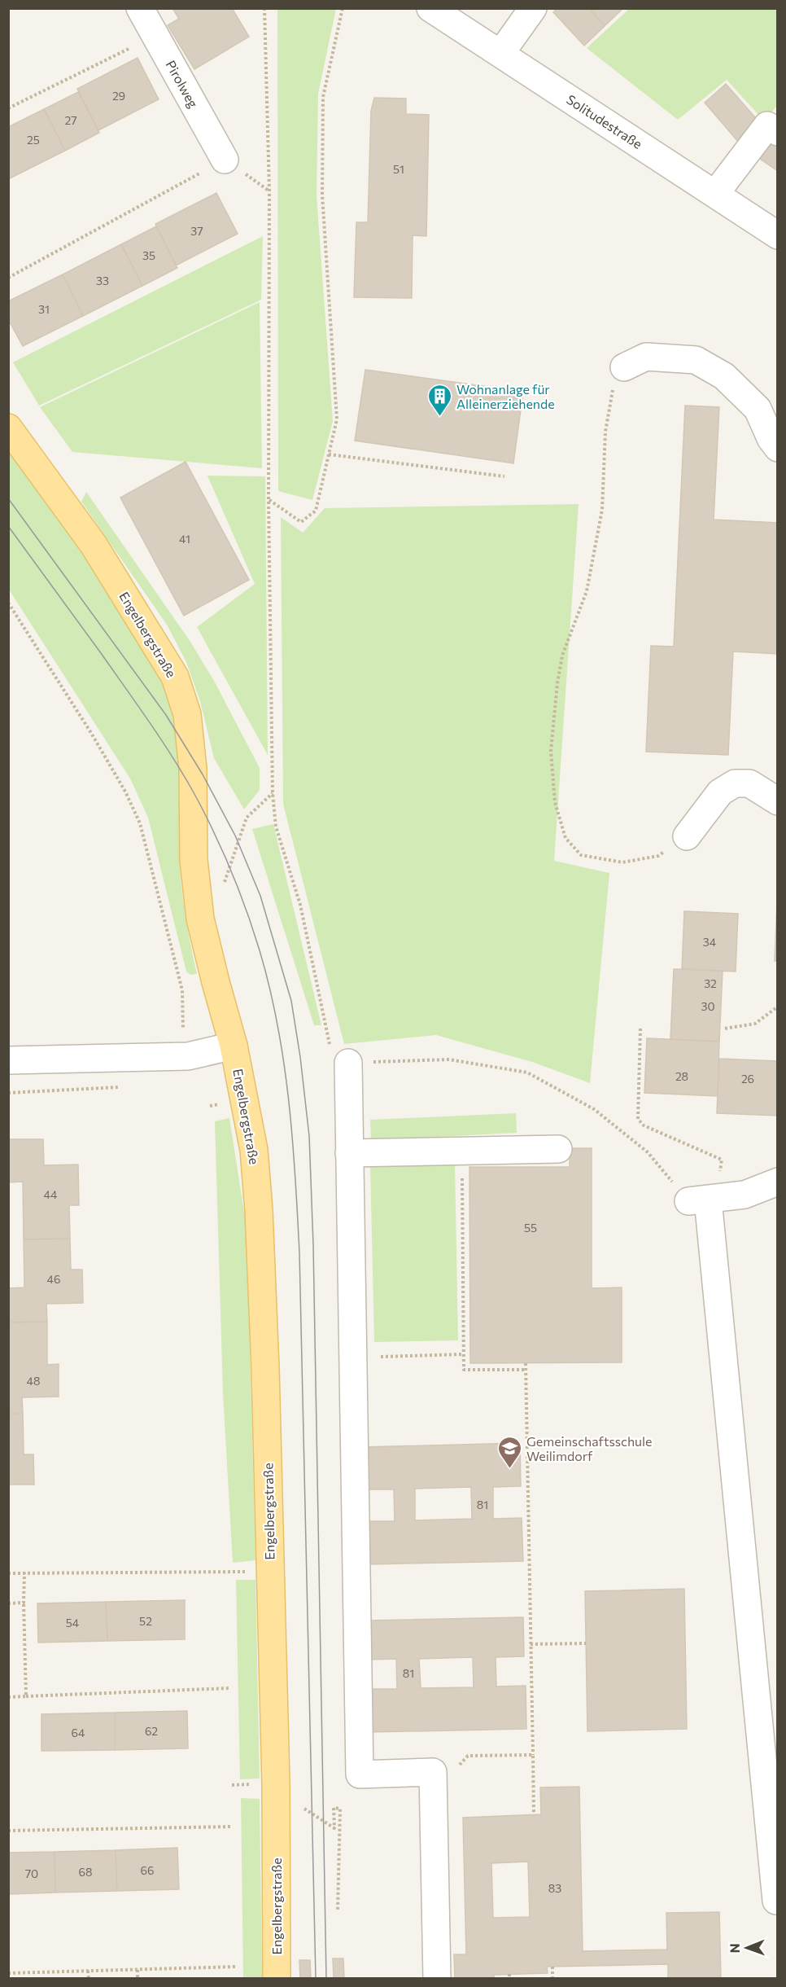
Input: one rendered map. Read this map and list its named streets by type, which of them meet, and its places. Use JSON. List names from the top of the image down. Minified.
{"streets":{"main road":["Engelbergstraße"],"street":["Pirolweg","Solitudestraße"]},"places":{"building":["Wohnanlage für Alleinerziehende"],"school or university":["Gemeinschaftsschule Weilimdorf"]},"house_numbers":["29","27","25","51","37","35","33","31","41","34","32","30","28","26","44","55","46","48","81","52","54","81","62","64","66","68","70","83"],"north":"left"}
